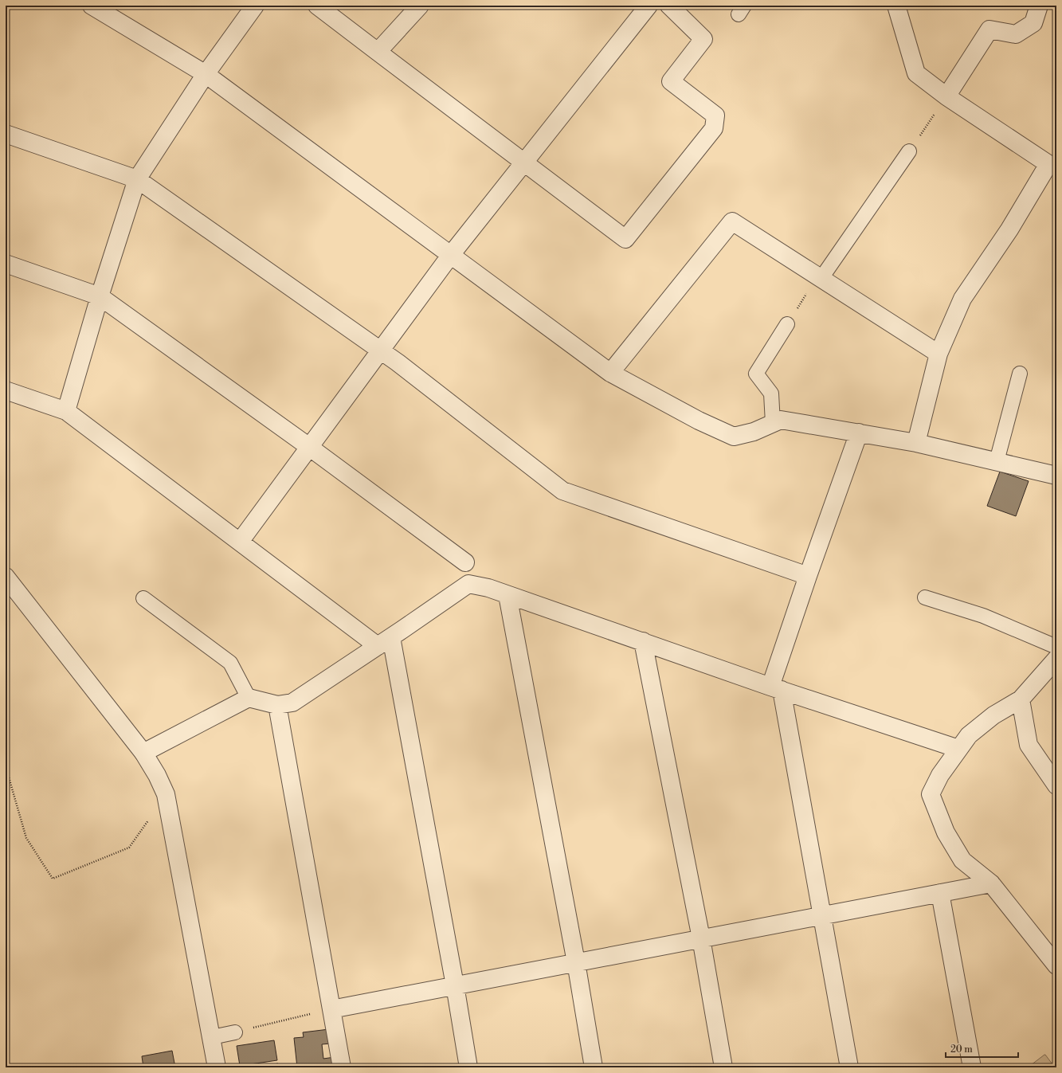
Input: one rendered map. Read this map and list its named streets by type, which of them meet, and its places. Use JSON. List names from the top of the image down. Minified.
{"scale_bar":"20 m"}
